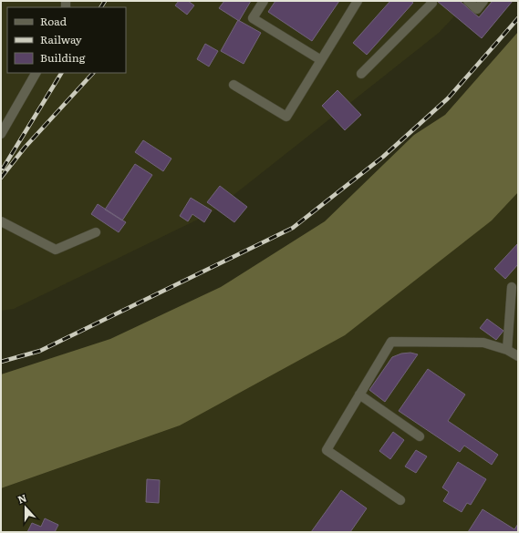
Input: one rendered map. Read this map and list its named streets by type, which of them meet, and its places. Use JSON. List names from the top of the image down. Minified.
{"legend":["Road","Railway","Building"],"north":"top"}
